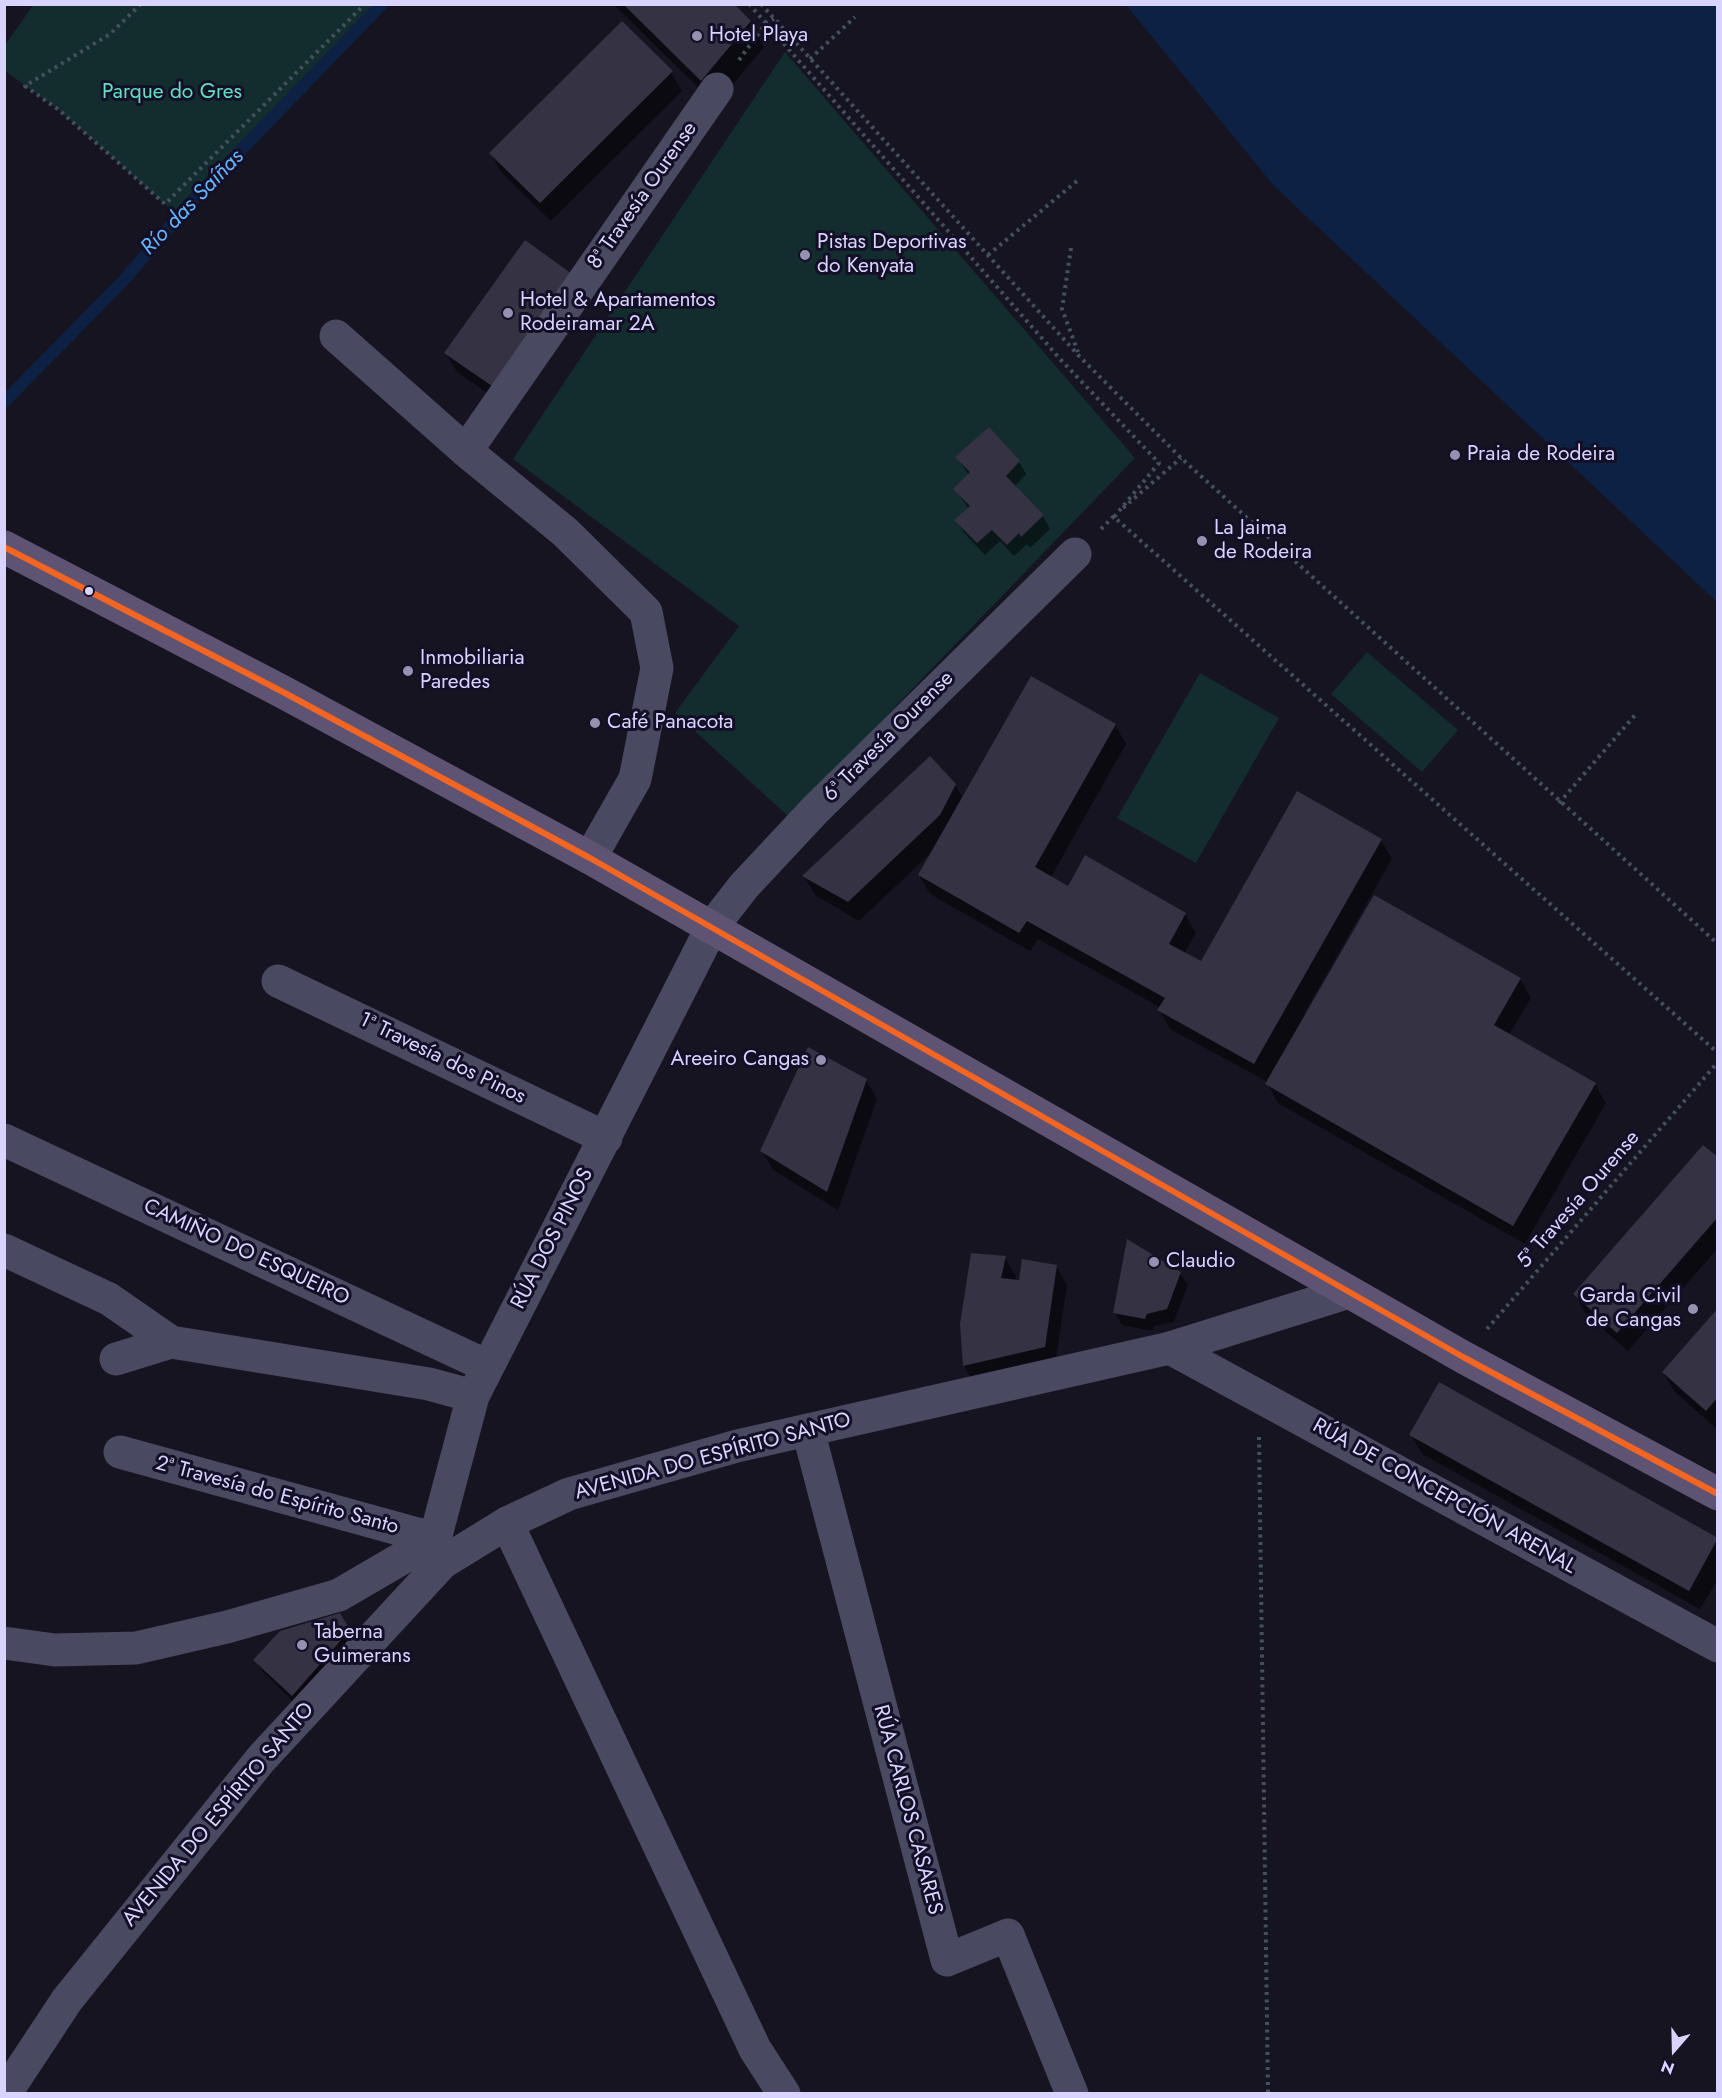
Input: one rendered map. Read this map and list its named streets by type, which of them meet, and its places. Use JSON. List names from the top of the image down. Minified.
{"streets":{"street":["8ª Travesía Ourense","6ª Travesía Ourense","1ª Travesía dos Pinos","RÚA DOS PINOS","CAMIÑO DO ESQUEIRO","AVENIDA DO ESPÍRITO SANTO","2ª Travesía do Espírito Santo","RÚA DE CONCEPCIÓN ARENAL","RÚA CARLOS CASARES"],"path":["5ª Travesía Ourense"]},"crossings":[["6ª Travesía Ourense","RÚA DOS PINOS"],["1ª Travesía dos Pinos","RÚA DOS PINOS"],["RÚA DOS PINOS","CAMIÑO DO ESQUEIRO"],["RÚA DOS PINOS","AVENIDA DO ESPÍRITO SANTO"],["RÚA DOS PINOS","2ª Travesía do Espírito Santo"],["AVENIDA DO ESPÍRITO SANTO","2ª Travesía do Espírito Santo"],["AVENIDA DO ESPÍRITO SANTO","RÚA DE CONCEPCIÓN ARENAL"],["AVENIDA DO ESPÍRITO SANTO","RÚA CARLOS CASARES"]],"water":["Río das Saíñas"],"parks":["Parque do Gres"],"places":["Hotel Playa","Pistas Deportivas do Kenyata","Hotel & Apartamentos Rodeiramar 2A","Praia de Rodeira","La Jaima de Rodeira","Inmobiliaria Paredes","Café Panacota","Areeiro Cangas","Claudio","Garda Civil de Cangas","Taberna Guimerans"],"north":"bottom"}
